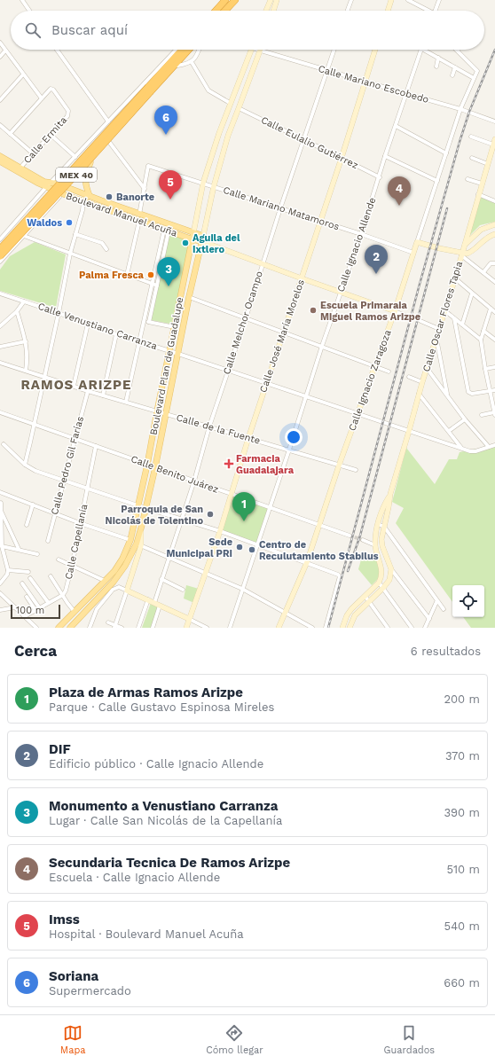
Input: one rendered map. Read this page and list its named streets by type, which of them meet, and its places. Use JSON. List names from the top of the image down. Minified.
{"streets":{"highway":["MEX 40"],"main road":["Boulevard Manuel Acuña","Boulevard Plan de Guadalupe"],"street":["Calle Mariano Escobedo","Calle Ermita","Calle Eulalio Gutiérrez","Calle Mariano Matamoros","Calle Ignacio Allende","Calle Oscar Flores Tapia","Calle Melchor Ocampo","Calle Venustiano Carranza","Calle José María Morelos","Calle Ignacio Zaragoza","Calle de la Fuente","Calle Pedro Gil Farías","Calle Benito Juárez","Calle Capellanía"]},"crossings":[["Calle Mariano Escobedo","Calle Ignacio Allende"],["Calle Mariano Escobedo","Calle Melchor Ocampo"],["Calle Mariano Escobedo","Calle José María Morelos"],["Calle Mariano Escobedo","Boulevard Plan de Guadalupe"],["Calle Mariano Escobedo","Calle Ignacio Zaragoza"],["Calle Ermita","Boulevard Manuel Acuña"],["Calle Eulalio Gutiérrez","Calle Ignacio Allende"],["Calle Eulalio Gutiérrez","Calle Melchor Ocampo"],["Calle Eulalio Gutiérrez","Calle José María Morelos"],["Calle Eulalio Gutiérrez","Boulevard Plan de Guadalupe"],["Calle Mariano Matamoros","Calle Ignacio Allende"],["Calle Mariano Matamoros","Calle Melchor Ocampo"],["Calle Mariano Matamoros","Calle José María Morelos"],["Calle Mariano Matamoros","Boulevard Plan de Guadalupe"],["Calle Mariano Matamoros","Calle Ignacio Zaragoza"],["Boulevard Manuel Acuña","Calle Ignacio Allende"],["Boulevard Manuel Acuña","Calle Melchor Ocampo"],["Boulevard Manuel Acuña","Calle José María Morelos"],["Boulevard Manuel Acuña","Boulevard Plan de Guadalupe"],["Boulevard Manuel Acuña","Calle Ignacio Zaragoza"],["Calle Ignacio Allende","Calle Venustiano Carranza"],["Calle Ignacio Allende","Calle de la Fuente"],["Calle Ignacio Allende","Calle Benito Juárez"],["Calle Oscar Flores Tapia","Calle Venustiano Carranza"],["Calle Melchor Ocampo","Calle Venustiano Carranza"],["Calle Melchor Ocampo","Calle de la Fuente"],["Calle Melchor Ocampo","Calle Benito Juárez"],["Calle Venustiano Carranza","Calle José María Morelos"],["Calle Venustiano Carranza","Boulevard Plan de Guadalupe"],["Calle Venustiano Carranza","Calle Ignacio Zaragoza"],["Calle José María Morelos","Calle de la Fuente"],["Calle José María Morelos","Calle Benito Juárez"],["Boulevard Plan de Guadalupe","Calle de la Fuente"],["Boulevard Plan de Guadalupe","Calle Benito Juárez"],["Calle Ignacio Zaragoza","Calle de la Fuente"],["Calle Ignacio Zaragoza","Calle Benito Juárez"],["Calle de la Fuente","Calle Pedro Gil Farías"],["Calle Pedro Gil Farías","Calle Benito Juárez"],["Calle Benito Juárez","Calle Capellanía"]],"districts":["RAMOS ARIZPE"],"places":{"other":["Banorte","Waldos","Aguila del Ixtlero","Palma Fresca","Escuela Primaraia Miguel Ramos Arizpe","Parroquia de San Nicolás de Tolentino","Sede Municipal PRI","Centro de Reculutamiento Stabilus"],"health":["Farmacia Guadalajara"]},"scale_bar":"100 m","page":{"search":"Buscar aquí","pins":["6","5","4","2","3","1"],"scale":"100 m","heading":["Cerca","6 resultados"],"list":[{"mark":"1","name":"Plaza de Armas Ramos Arizpe","note":"Parque · Calle Gustavo Espinosa Mireles","value":"200 m"},{"mark":"2","name":"DIF","note":"Edificio público · Calle Ignacio Allende","value":"370 m"},{"mark":"3","name":"Monumento a Venustiano Carranza","note":"Lugar · Calle San Nicolás de la Capellanía","value":"390 m"},{"mark":"4","name":"Secundaria Tecnica De Ramos Arizpe","note":"Escuela · Calle Ignacio Allende","value":"510 m"},{"mark":"5","name":"Imss","note":"Hospital · Boulevard Manuel Acuña","value":"540 m"},{"mark":"6","name":"Soriana","note":"Supermercado","value":"660 m"}],"nav":["Mapa","Cómo llegar","Guardados"]}}
